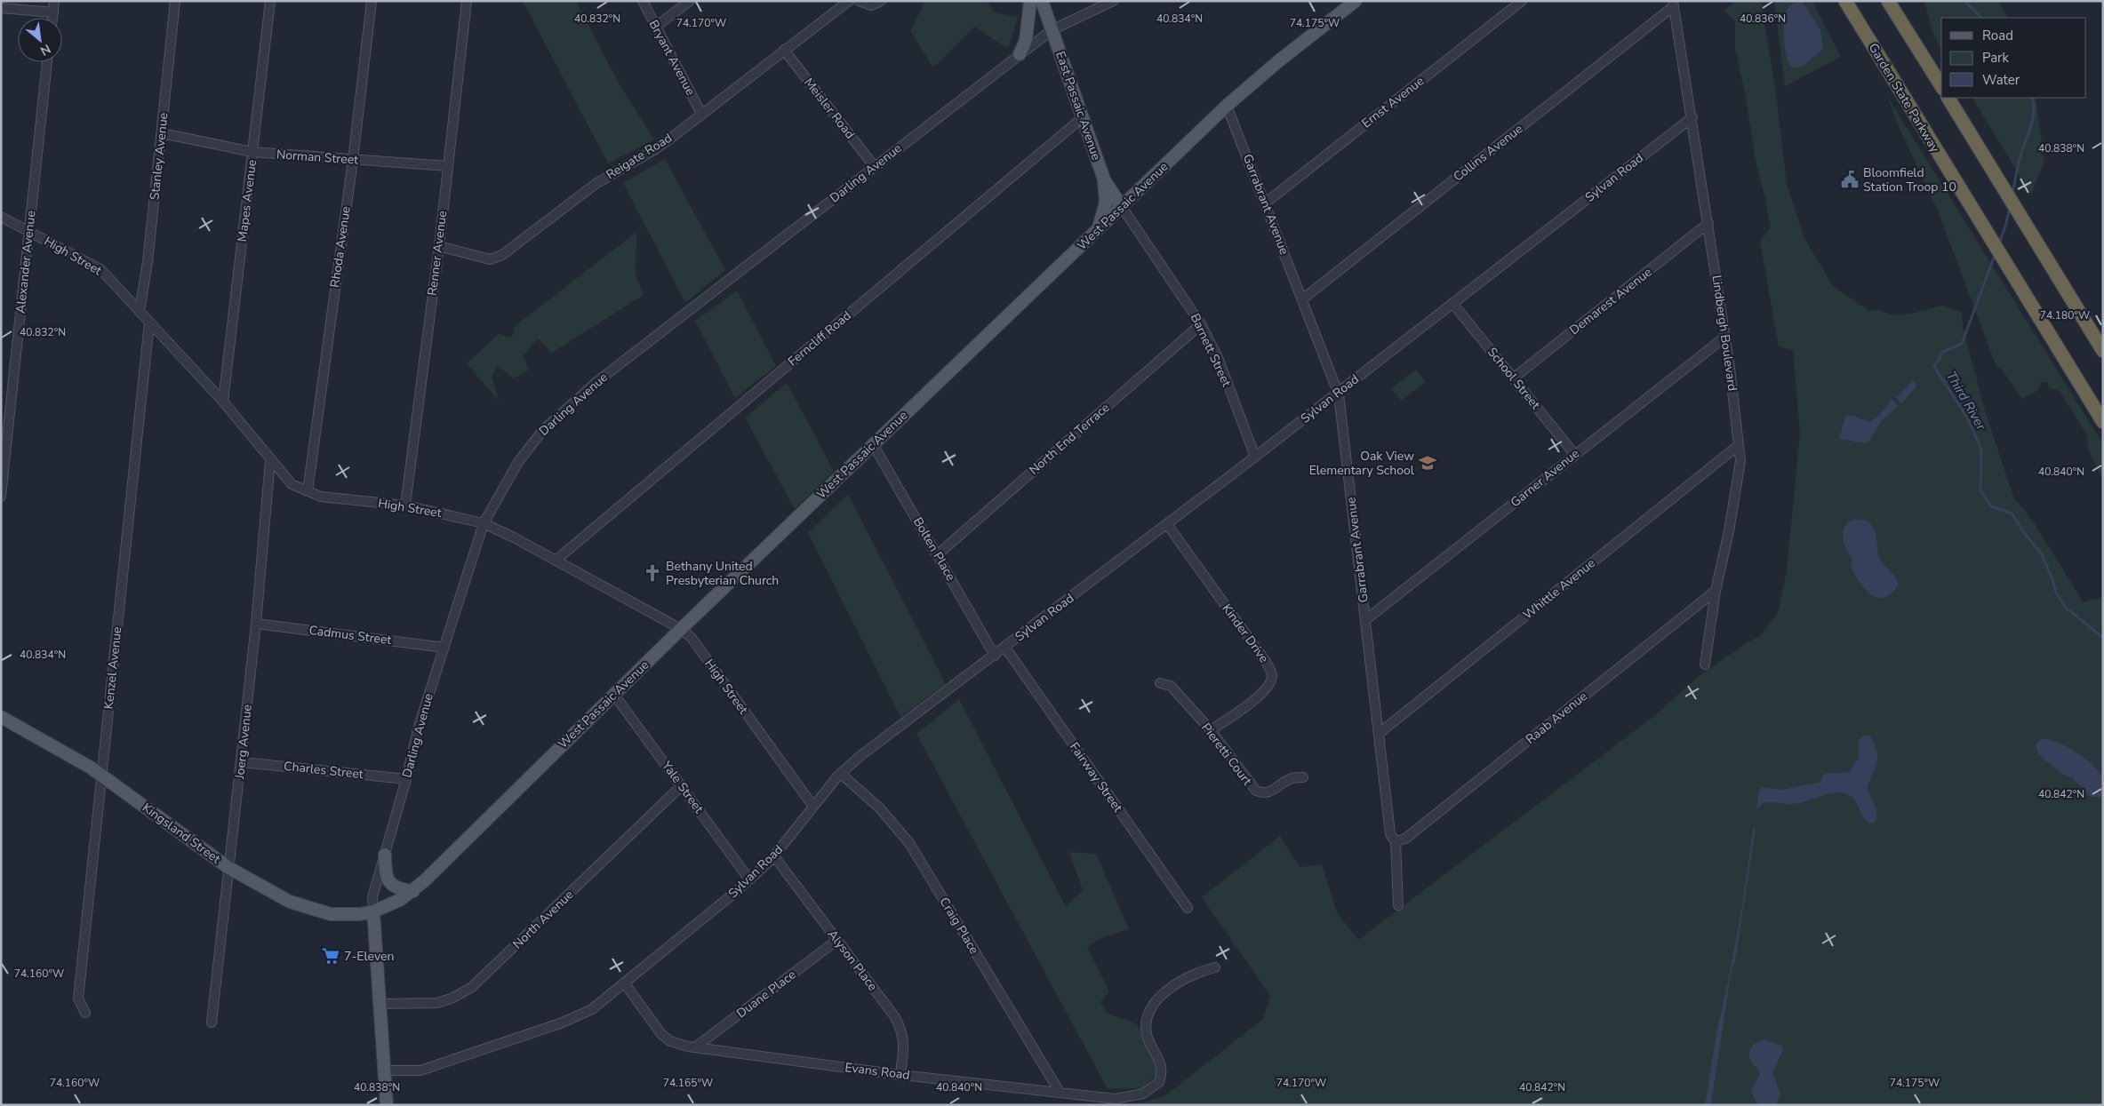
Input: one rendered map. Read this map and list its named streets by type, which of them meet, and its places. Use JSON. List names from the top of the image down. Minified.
{"streets":{"highway":["Garden State Parkway"],"main road":["East Passaic Avenue","Darling Avenue","West Passaic Avenue","Kingsland Street"],"street":["Bryant Avenue","Ernst Avenue","Meisler Road","Collins Avenue","Stanley Avenue","Reigate Road","Norman Street","Sylvan Road","Mapes Avenue","Garrabrant Avenue","Rhoda Avenue","Renner Avenue","High Street","Alexander Avenue","Demarest Avenue","Lindbergh Boulevard","Ferncliff Road","Barnett Street","School Street","North End Terrace","Garner Avenue","Bolten Place","Whittle Avenue","Kinder Drive","Cadmus Street","Kenzel Avenue","Raab Avenue","Joerg Avenue","Pieretti Court","Charles Street","Fairway Street","Yale Street","North Avenue","Craig Place","Alyson Place","Duane Place","Evans Road"]},"crossings":[["Bryant Avenue","Reigate Road"],["Ernst Avenue","Garrabrant Avenue"],["East Passaic Avenue","Darling Avenue"],["East Passaic Avenue","West Passaic Avenue"],["East Passaic Avenue","Ferncliff Road"],["East Passaic Avenue","Barnett Street"],["Meisler Road","Reigate Road"],["Meisler Road","Darling Avenue"],["Collins Avenue","Garrabrant Avenue"],["Collins Avenue","Lindbergh Boulevard"],["Stanley Avenue","Norman Street"],["Stanley Avenue","High Street"],["Reigate Road","Renner Avenue"],["Norman Street","Mapes Avenue"],["Norman Street","Rhoda Avenue"],["Norman Street","Renner Avenue"],["Darling Avenue","Sylvan Road"],["Darling Avenue","West Passaic Avenue"],["Darling Avenue","High Street"],["Darling Avenue","Cadmus Street"],["Darling Avenue","Charles Street"],["Darling Avenue","Kingsland Street"],["Darling Avenue","North Avenue"],["Sylvan Road","Garrabrant Avenue"],["Sylvan Road","High Street"],["Sylvan Road","Lindbergh Boulevard"],["Sylvan Road","Barnett Street"],["Sylvan Road","School Street"],["Sylvan Road","Bolten Place"],["Sylvan Road","Kinder Drive"],["Sylvan Road","Fairway Street"],["Sylvan Road","Yale Street"],["Sylvan Road","Craig Place"],["Sylvan Road","Alyson Place"],["Sylvan Road","Evans Road"],["Mapes Avenue","High Street"],["Garrabrant Avenue","West Passaic Avenue"],["Garrabrant Avenue","Garner Avenue"],["Garrabrant Avenue","Whittle Avenue"],["Garrabrant Avenue","Raab Avenue"],["West Passaic Avenue","High Street"],["West Passaic Avenue","Barnett Street"],["West Passaic Avenue","Bolten Place"],["West Passaic Avenue","Yale Street"],["West Passaic Avenue","Kingsland Street"],["Rhoda Avenue","High Street"],["Renner Avenue","High Street"],["High Street","Alexander Avenue"],["High Street","Ferncliff Road"],["High Street","Kenzel Avenue"],["High Street","Joerg Avenue"],["Demarest Avenue","Lindbergh Boulevard"],["Demarest Avenue","School Street"],["Lindbergh Boulevard","Garner Avenue"],["Lindbergh Boulevard","Whittle Avenue"],["Lindbergh Boulevard","Raab Avenue"],["Barnett Street","North End Terrace"],["School Street","Garner Avenue"],["North End Terrace","Bolten Place"],["Kinder Drive","Pieretti Court"],["Cadmus Street","Joerg Avenue"],["Kenzel Avenue","Kingsland Street"],["Joerg Avenue","Charles Street"],["Joerg Avenue","Kingsland Street"],["Yale Street","North Avenue"],["Craig Place","Evans Road"],["Alyson Place","Duane Place"],["Alyson Place","Evans Road"],["Duane Place","Evans Road"]],"water":["Third River"],"places":{"public building":["Bloomfield Station Troop 10"],"school or university":["Oak View Elementary School"],"church":["Bethany United Presbyterian Church"],"supermarket":["7-Eleven"]},"legend":["Road","Park","Water"],"north":"bottom right","coordinates":["40.832°N","40.834°N","40.836°N","74.170°W","74.175°W","40.838°N","74.180°W","40.840°N","40.842°N","74.160°W","74.165°W"]}
